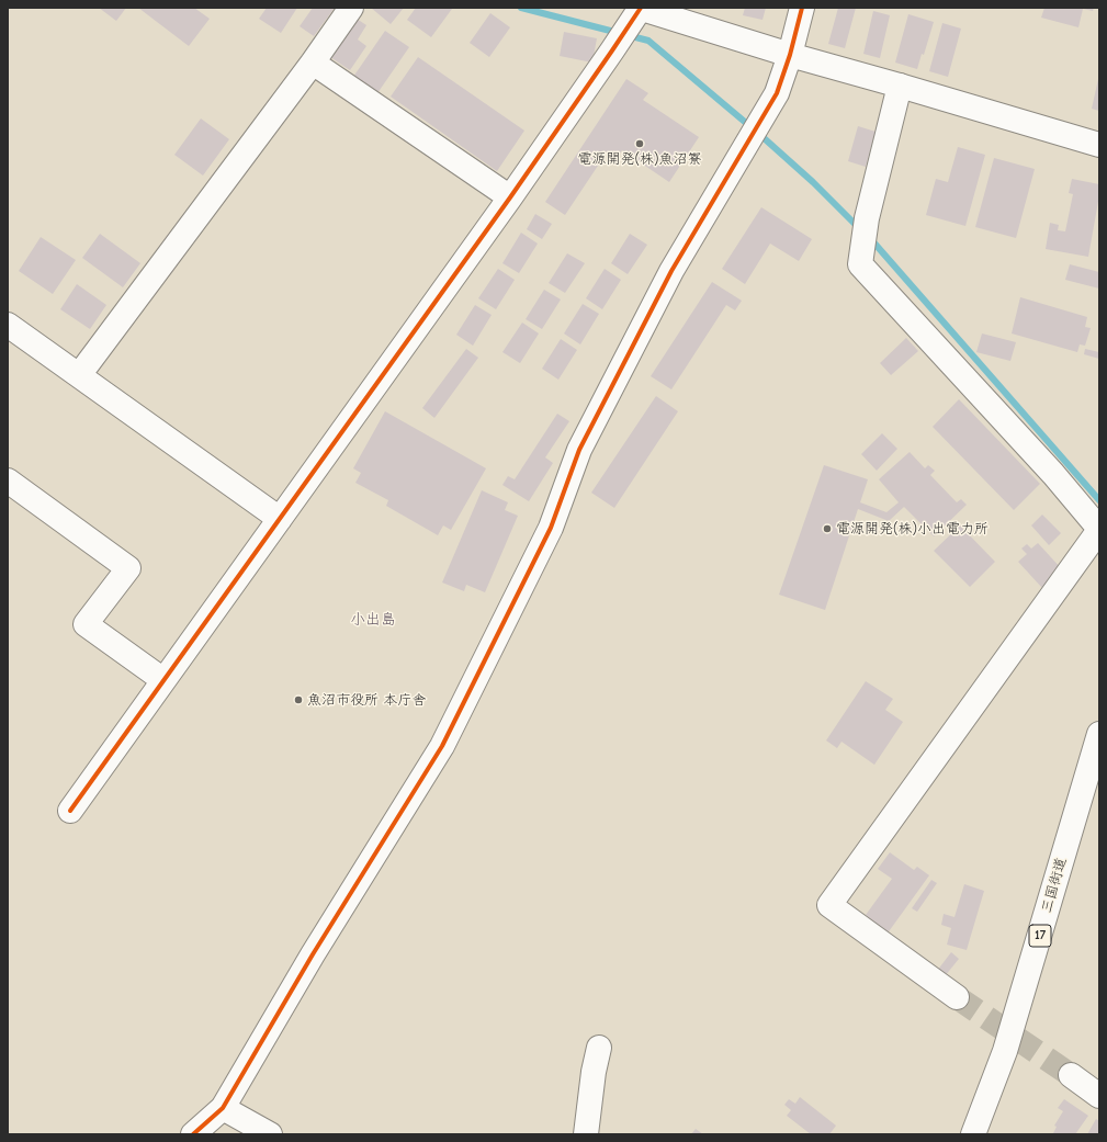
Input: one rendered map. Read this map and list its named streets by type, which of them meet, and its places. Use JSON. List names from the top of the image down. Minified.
{"streets":{"main road":["三国街道","17"]},"districts":["小出島"],"places":["電源開発(株)魚沼寮","電源開発(株)小出電力所","魚沼市役所 本庁舎"]}
